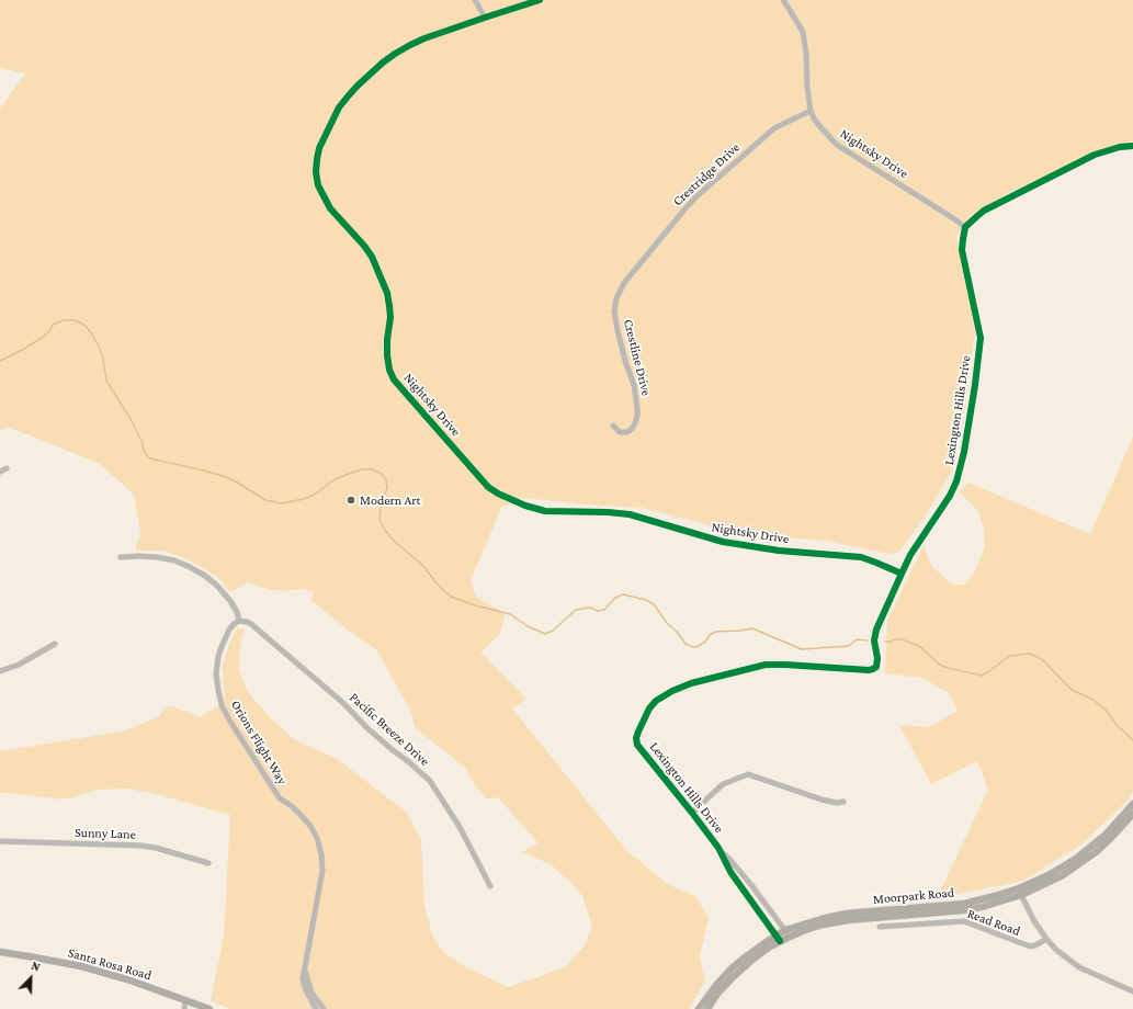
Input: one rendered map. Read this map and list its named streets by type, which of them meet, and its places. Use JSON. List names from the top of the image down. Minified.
{"streets":{"main road":["Moorpark Road","Santa Rosa Road"],"street":["Nightsky Drive","Crestridge Drive","Crestline Drive","Lexington Hills Drive","Pacific Breeze Drive","Orions Flight Way","Sunny Lane","Read Road"]},"crossings":[["Nightsky Drive","Crestridge Drive"],["Nightsky Drive","Lexington Hills Drive"],["Crestridge Drive","Crestline Drive"],["Lexington Hills Drive","Moorpark Road"],["Pacific Breeze Drive","Orions Flight Way"],["Moorpark Road","Read Road"]],"places":["Modern Art"],"north":"top right"}
